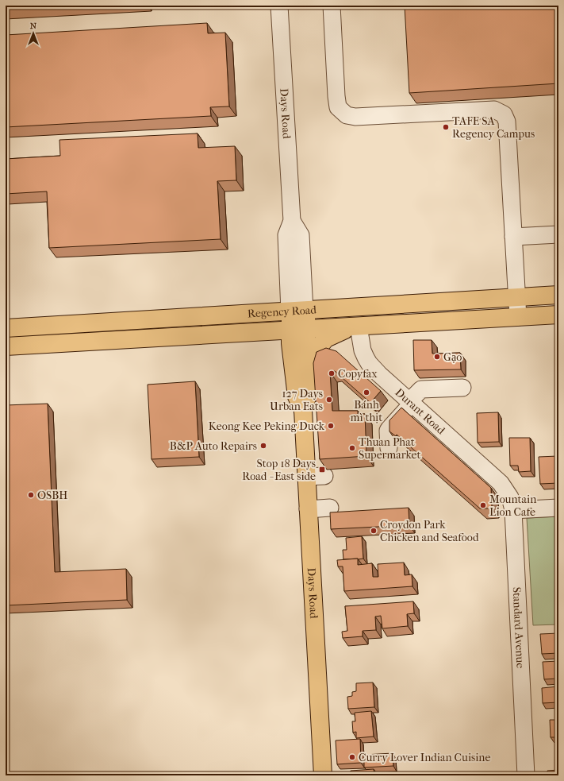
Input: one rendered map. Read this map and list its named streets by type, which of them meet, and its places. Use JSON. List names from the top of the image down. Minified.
{"streets":{"main road":["Days Road","Regency Road"],"street":["Durant Road","Standard Avenue"]},"crossings":[["Days Road","Regency Road"],["Regency Road","Durant Road"],["Durant Road","Standard Avenue"]],"places":{"other":["TAFE SA Regency Campus","Gạo","Copyfax","Bánh mì thịt","127 Days Urban Eats","Keong Kee Peking Duck","B&P Auto Repairs","Thuan Phat Supermarket","OSBH","Mountain Lion Cafe","Croydon Park Chicken and Seafood","Curry Lover Indian Cuisine"],"transit":["Stop 18 Days Road - East side"]},"north":"top"}
